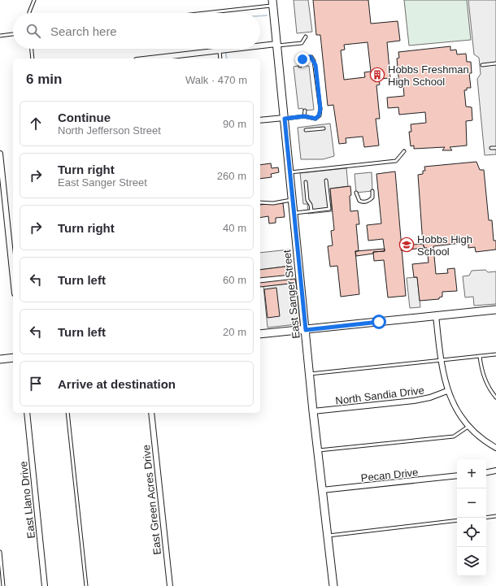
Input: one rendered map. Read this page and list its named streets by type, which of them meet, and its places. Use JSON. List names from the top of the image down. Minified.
{"streets":{"main road":["East Sanger Street"],"street":["North Sandia Drive","Pecan Drive","East Llano Drive","East Green Acres Drive"]},"crossings":[["East Sanger Street","North Sandia Drive"],["East Sanger Street","Pecan Drive"]],"places":{"building":["Hobbs Freshman High School"],"school or university":["Hobbs High School"]},"page":{"search":"Search here","heading":["6 min","Walk · 470 m"],"list":[["Continue","North Jefferson Street","90 m"],["Turn right","East Sanger Street","260 m"],["Turn right","40 m"],["Turn left","60 m"],["Turn left","20 m"],"Arrive at destination"],"map_buttons":["+","−"]}}
